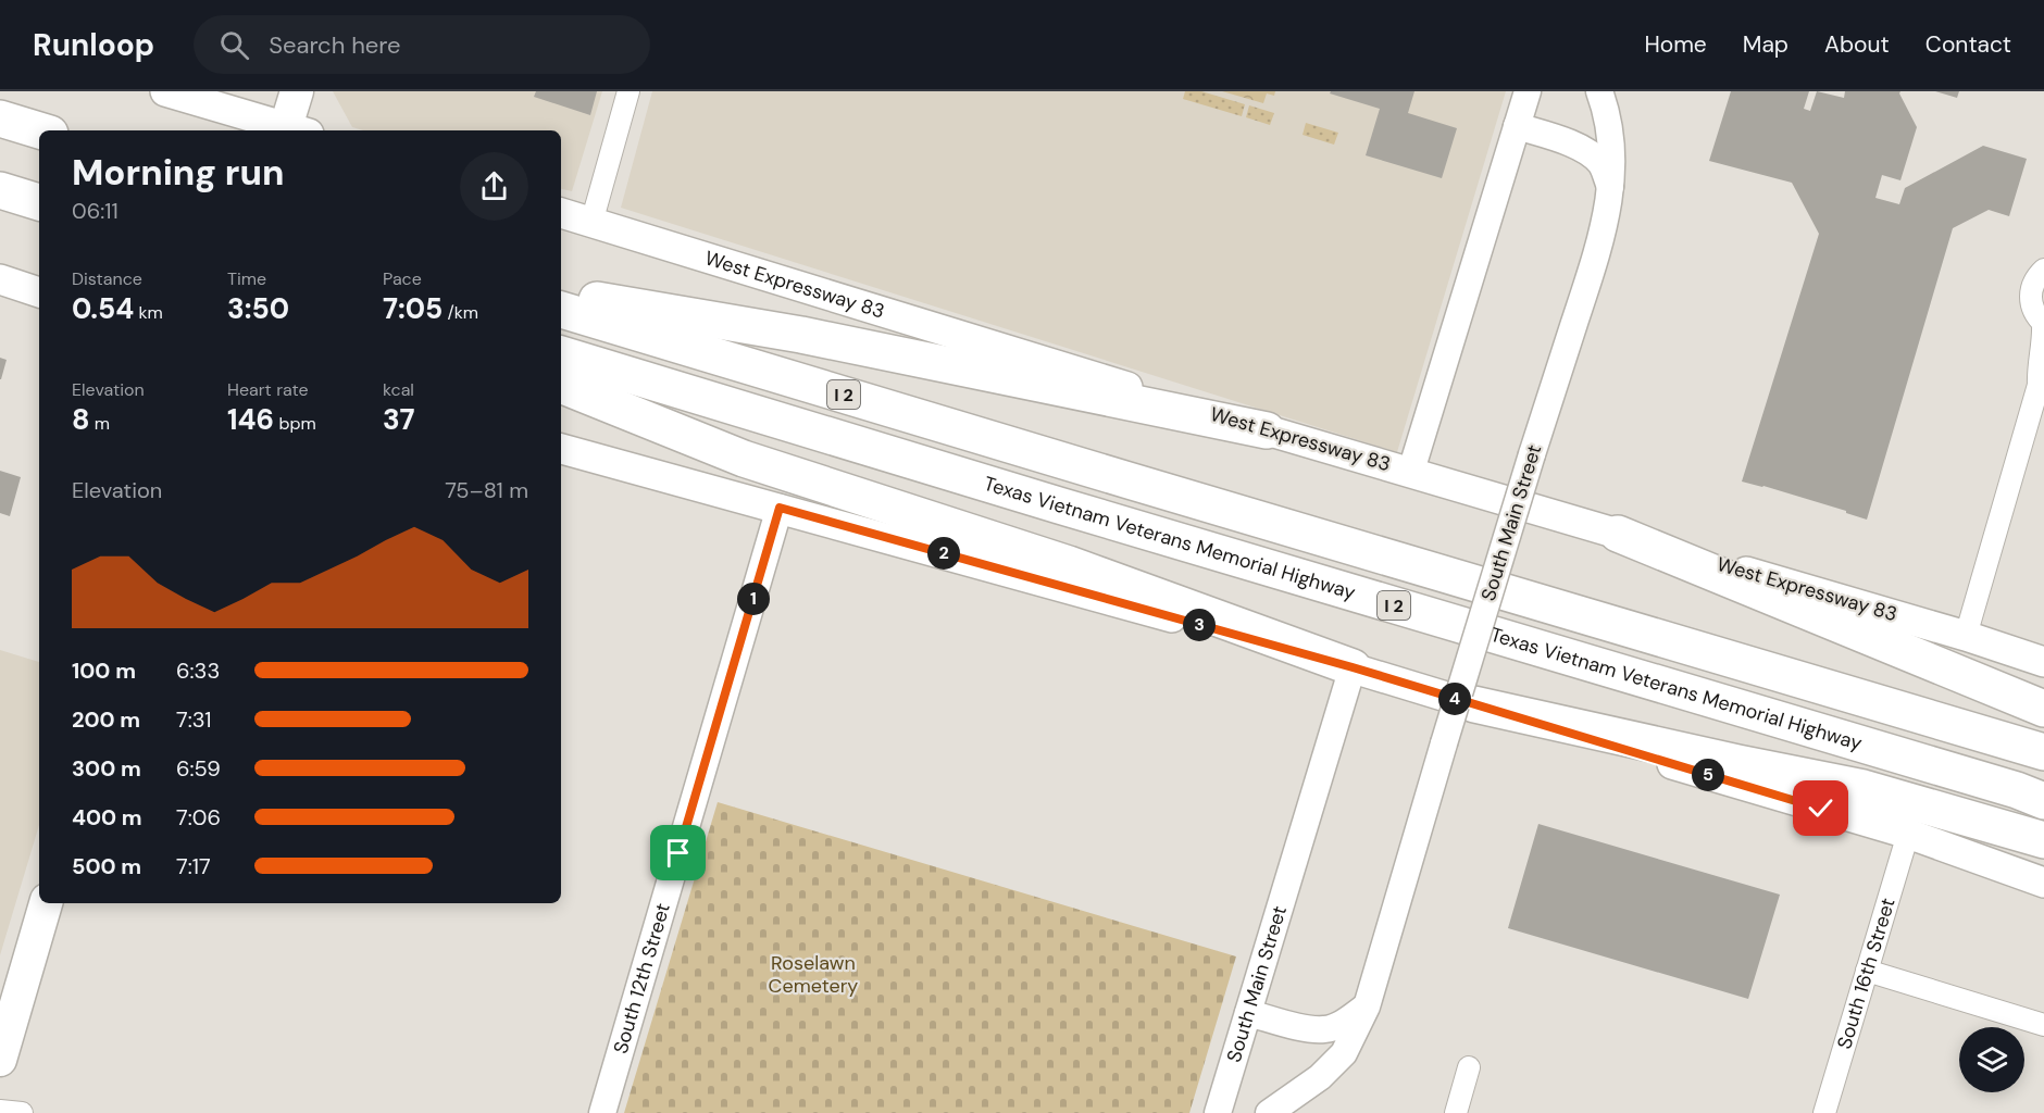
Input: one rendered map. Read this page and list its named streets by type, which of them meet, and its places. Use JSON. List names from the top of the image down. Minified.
{"streets":{"highway":["I 2","Texas Vietnam Veterans Memorial Highway"],"main road":["West Expressway 83"],"street":["South Main Street","South 16th Street","South 12th Street"]},"parks":["Roselawn Cemetery"],"page":{"header":"Runloop","search":"Search here","nav":["Home","Map","About","Contact"],"heading":["Morning run","06:11"],"stats":[["Distance","0.54 km"],["Time","3:50"],["Pace","7:05 /km"],["Elevation","8 m"],["Heart rate","146 bpm"],["kcal","37"]],"chart":["Elevation","75–81 m"],"pins":["2","1","3","4","5"],"list":[{"name":"100 m","note":"6:33"},{"name":"200 m","note":"7:31"},{"name":"300 m","note":"6:59"},{"name":"400 m","note":"7:06"},{"name":"500 m","note":"7:17"}]}}
